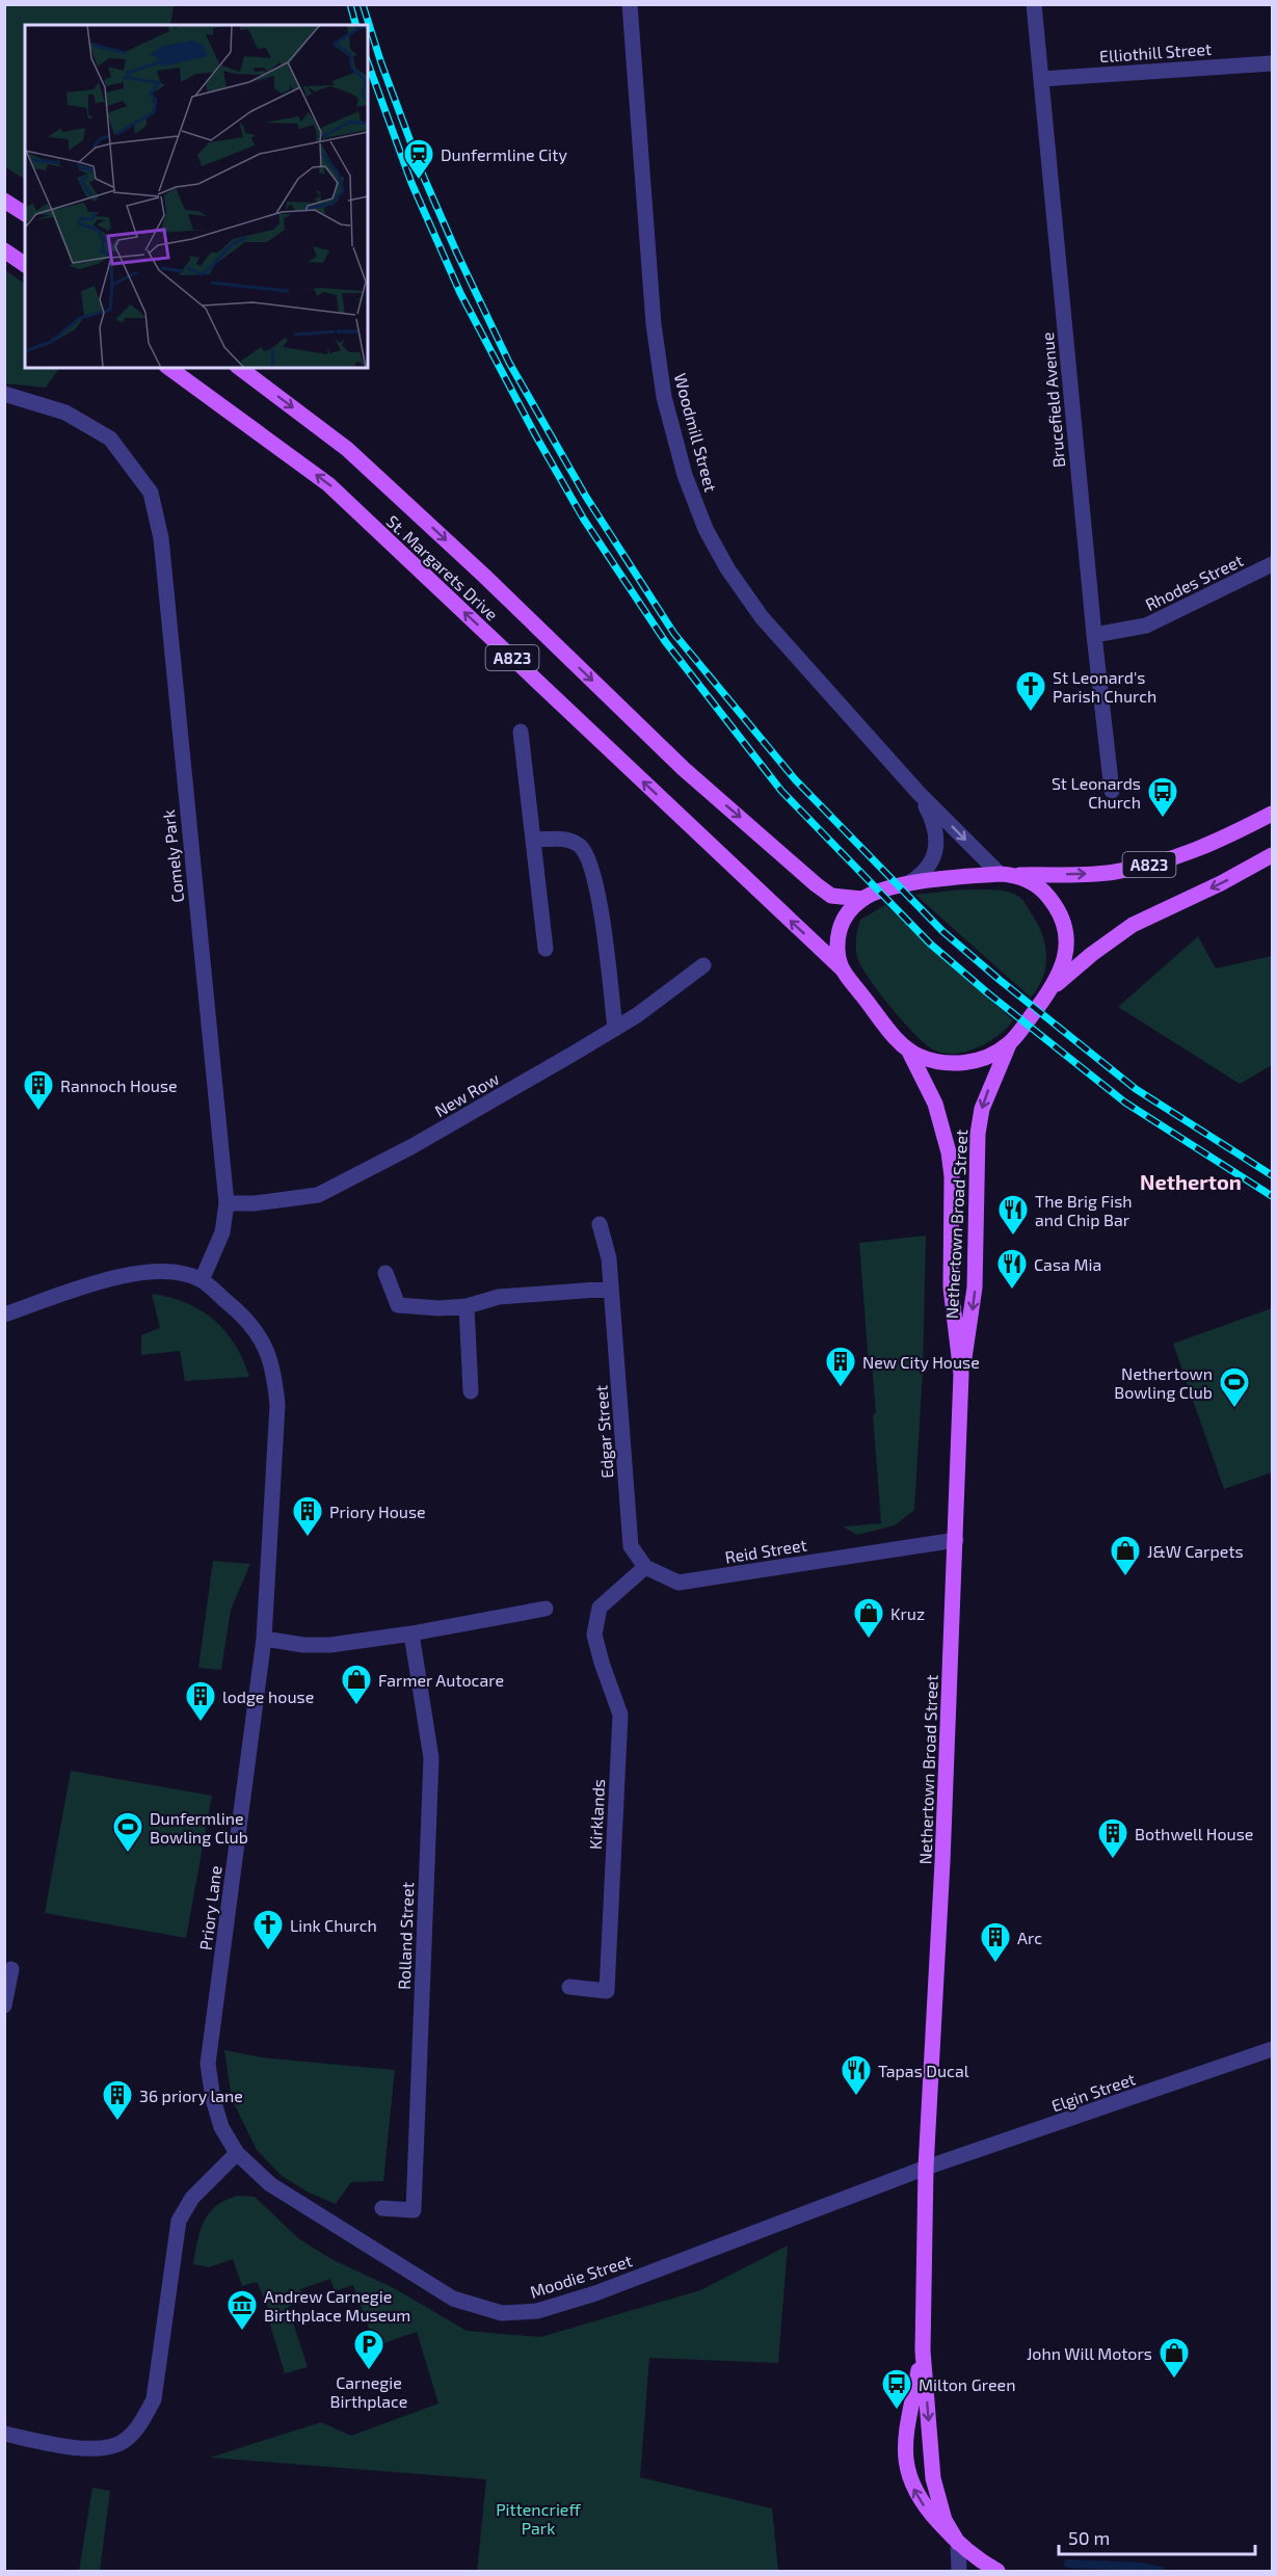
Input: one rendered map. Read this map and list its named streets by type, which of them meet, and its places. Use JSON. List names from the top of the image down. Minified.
{"streets":{"main road":["St. Margarets Drive","A823","Nethertown Broad Street"],"street":["Elliothill Street","Brucefield Avenue","Woodmill Street","Rhodes Street","Comely Park","New Row","Edgar Street","Reid Street","Kirklands","Priory Lane","Rolland Street","Elgin Street","Moodie Street"]},"crossings":[["Elliothill Street","Brucefield Avenue"],["Brucefield Avenue","Rhodes Street"],["Woodmill Street","St. Margarets Drive"],["Woodmill Street","A823"],["Woodmill Street","Nethertown Broad Street"],["St. Margarets Drive","A823"],["St. Margarets Drive","Nethertown Broad Street"],["A823","Nethertown Broad Street"],["Comely Park","New Row"],["Comely Park","Priory Lane"],["Nethertown Broad Street","Reid Street"],["Nethertown Broad Street","Elgin Street"],["Nethertown Broad Street","Moodie Street"],["Edgar Street","Reid Street"],["Edgar Street","Kirklands"],["Reid Street","Kirklands"],["Priory Lane","Moodie Street"],["Elgin Street","Moodie Street"]],"districts":["Netherton"],"parks":["Pittencrieff Park"],"places":{"station":["Dunfermline City"],"church":["St Leonard's Parish Church","Link Church"],"bus stop":["St Leonards Church","Milton Green"],"building":["Rannoch House","New City House","Priory House","lodge house","Bothwell House","Arc","36 priory lane"],"restaurant":["The Brig Fish and Chip Bar","Casa Mia","Tapas Ducal"],"sports":["Nethertown Bowling Club","Dunfermline Bowling Club"],"shop":["J&W Carpets","Kruz","Farmer Autocare","John Will Motors"],"museum":["Andrew Carnegie Birthplace Museum"],"parking":["Carnegie Birthplace"]},"scale_bar":"50 m"}
